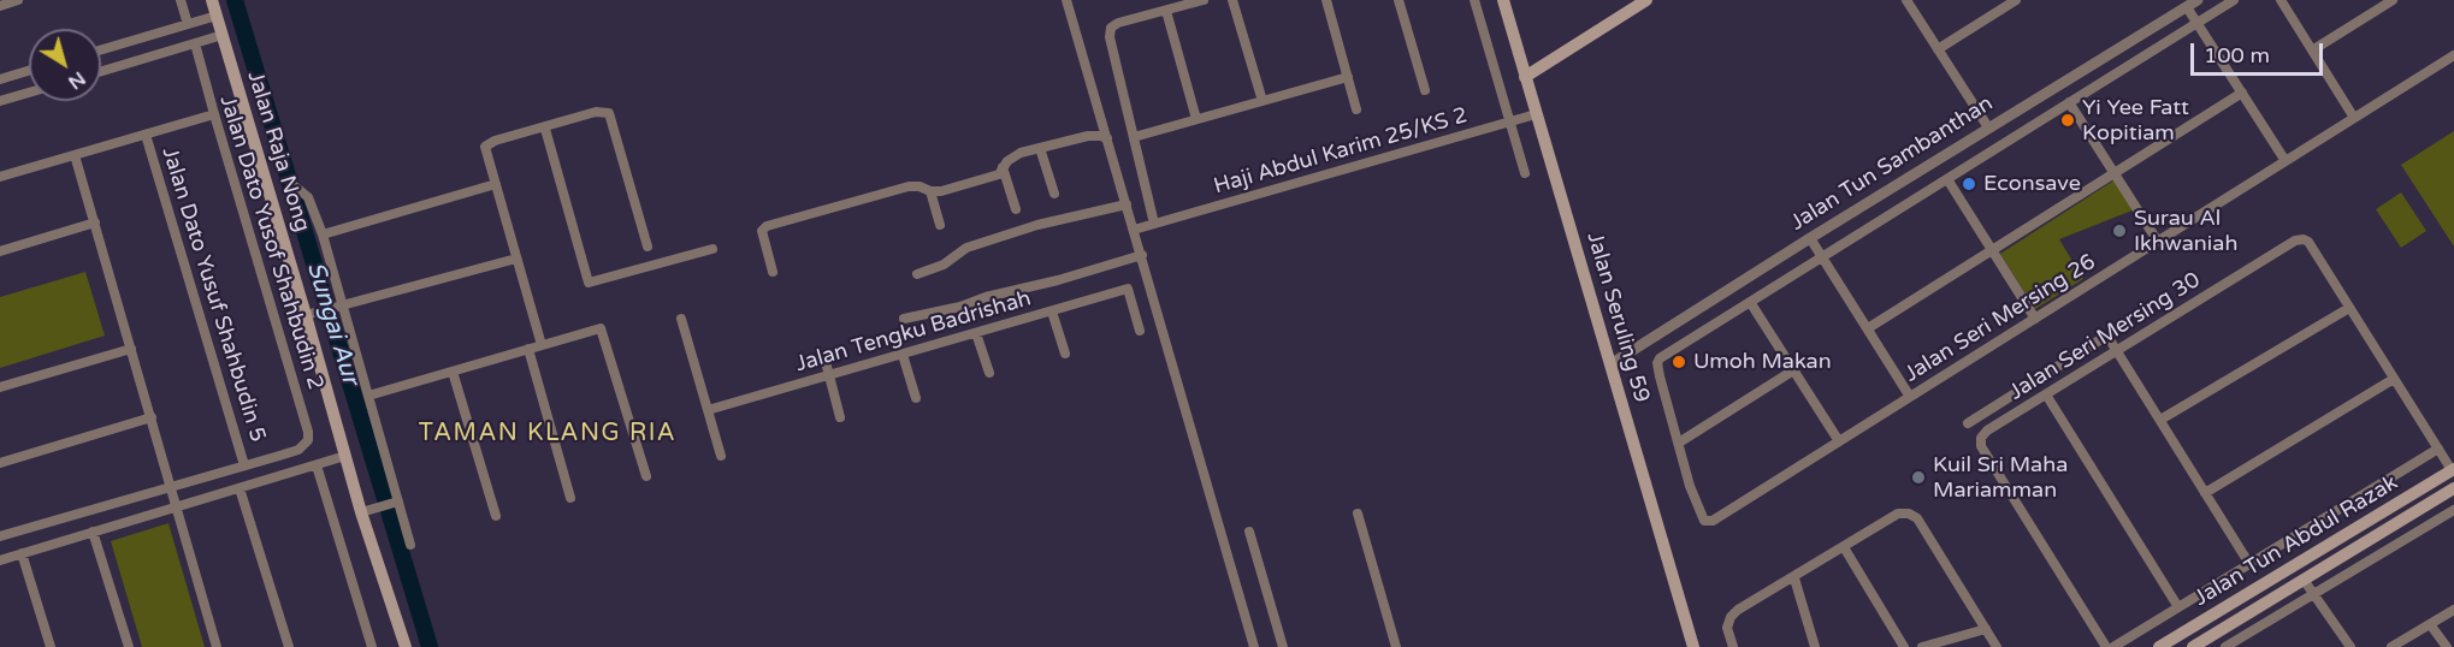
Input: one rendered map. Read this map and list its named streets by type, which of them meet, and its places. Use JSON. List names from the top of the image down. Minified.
{"streets":{"main road":["Jalan Raja Nong","Jalan Seruling 59","Jalan Tun Abdul Razak"],"street":["Haji Abdul Karim 25/KS 2","Jalan Tun Sambanthan","Jalan Dato Yusof Shahbudin 2","Jalan Dato Yusuf Shahbudin 5","Jalan Seri Mersing 26","Jalan Tengku Badrishah","Jalan Seri Mersing 30"]},"crossings":[["Haji Abdul Karim 25/KS 2","Jalan Seruling 59"],["Jalan Tun Sambanthan","Jalan Seruling 59"],["Jalan Dato Yusof Shahbudin 2","Jalan Dato Yusuf Shahbudin 5"],["Jalan Seri Mersing 30","Jalan Tun Abdul Razak"]],"districts":["TAMAN KLANG RIA"],"water":["Sungai Aur"],"places":["Yi Yee Fatt Kopitiam","Econsave","Surau Al Ikhwaniah","Umoh Makan","Kuil Sri Maha Mariamman"],"scale_bar":"100 m","north":"bottom right"}
